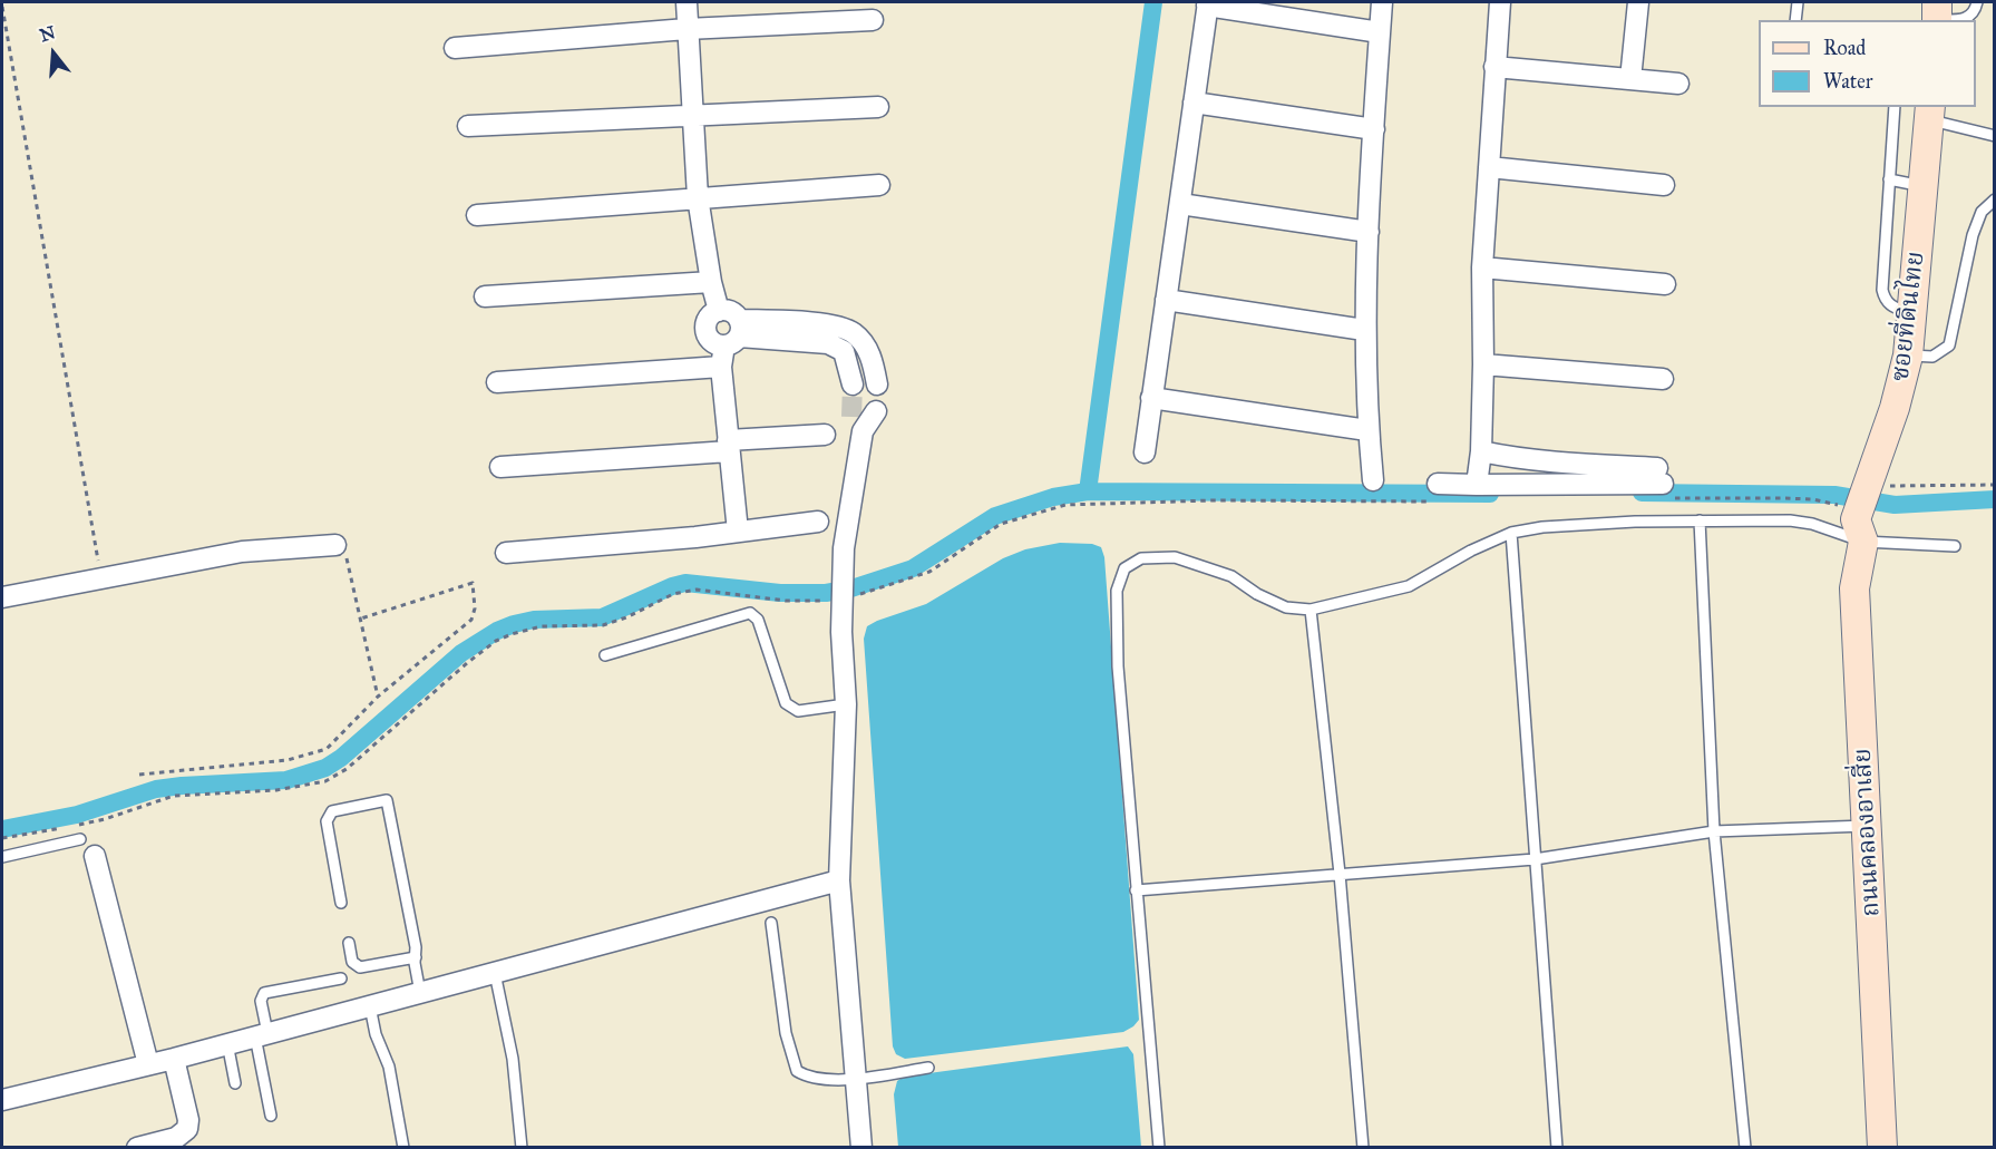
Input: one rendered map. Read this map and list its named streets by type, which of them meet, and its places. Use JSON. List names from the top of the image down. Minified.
{"streets":{"street":["ซอยที่ดินไทย","ถนนคลองอาเสี่ย"]},"crossings":[["ซอยที่ดินไทย","ถนนคลองอาเสี่ย"]],"legend":["Road","Water"],"north":"top"}
